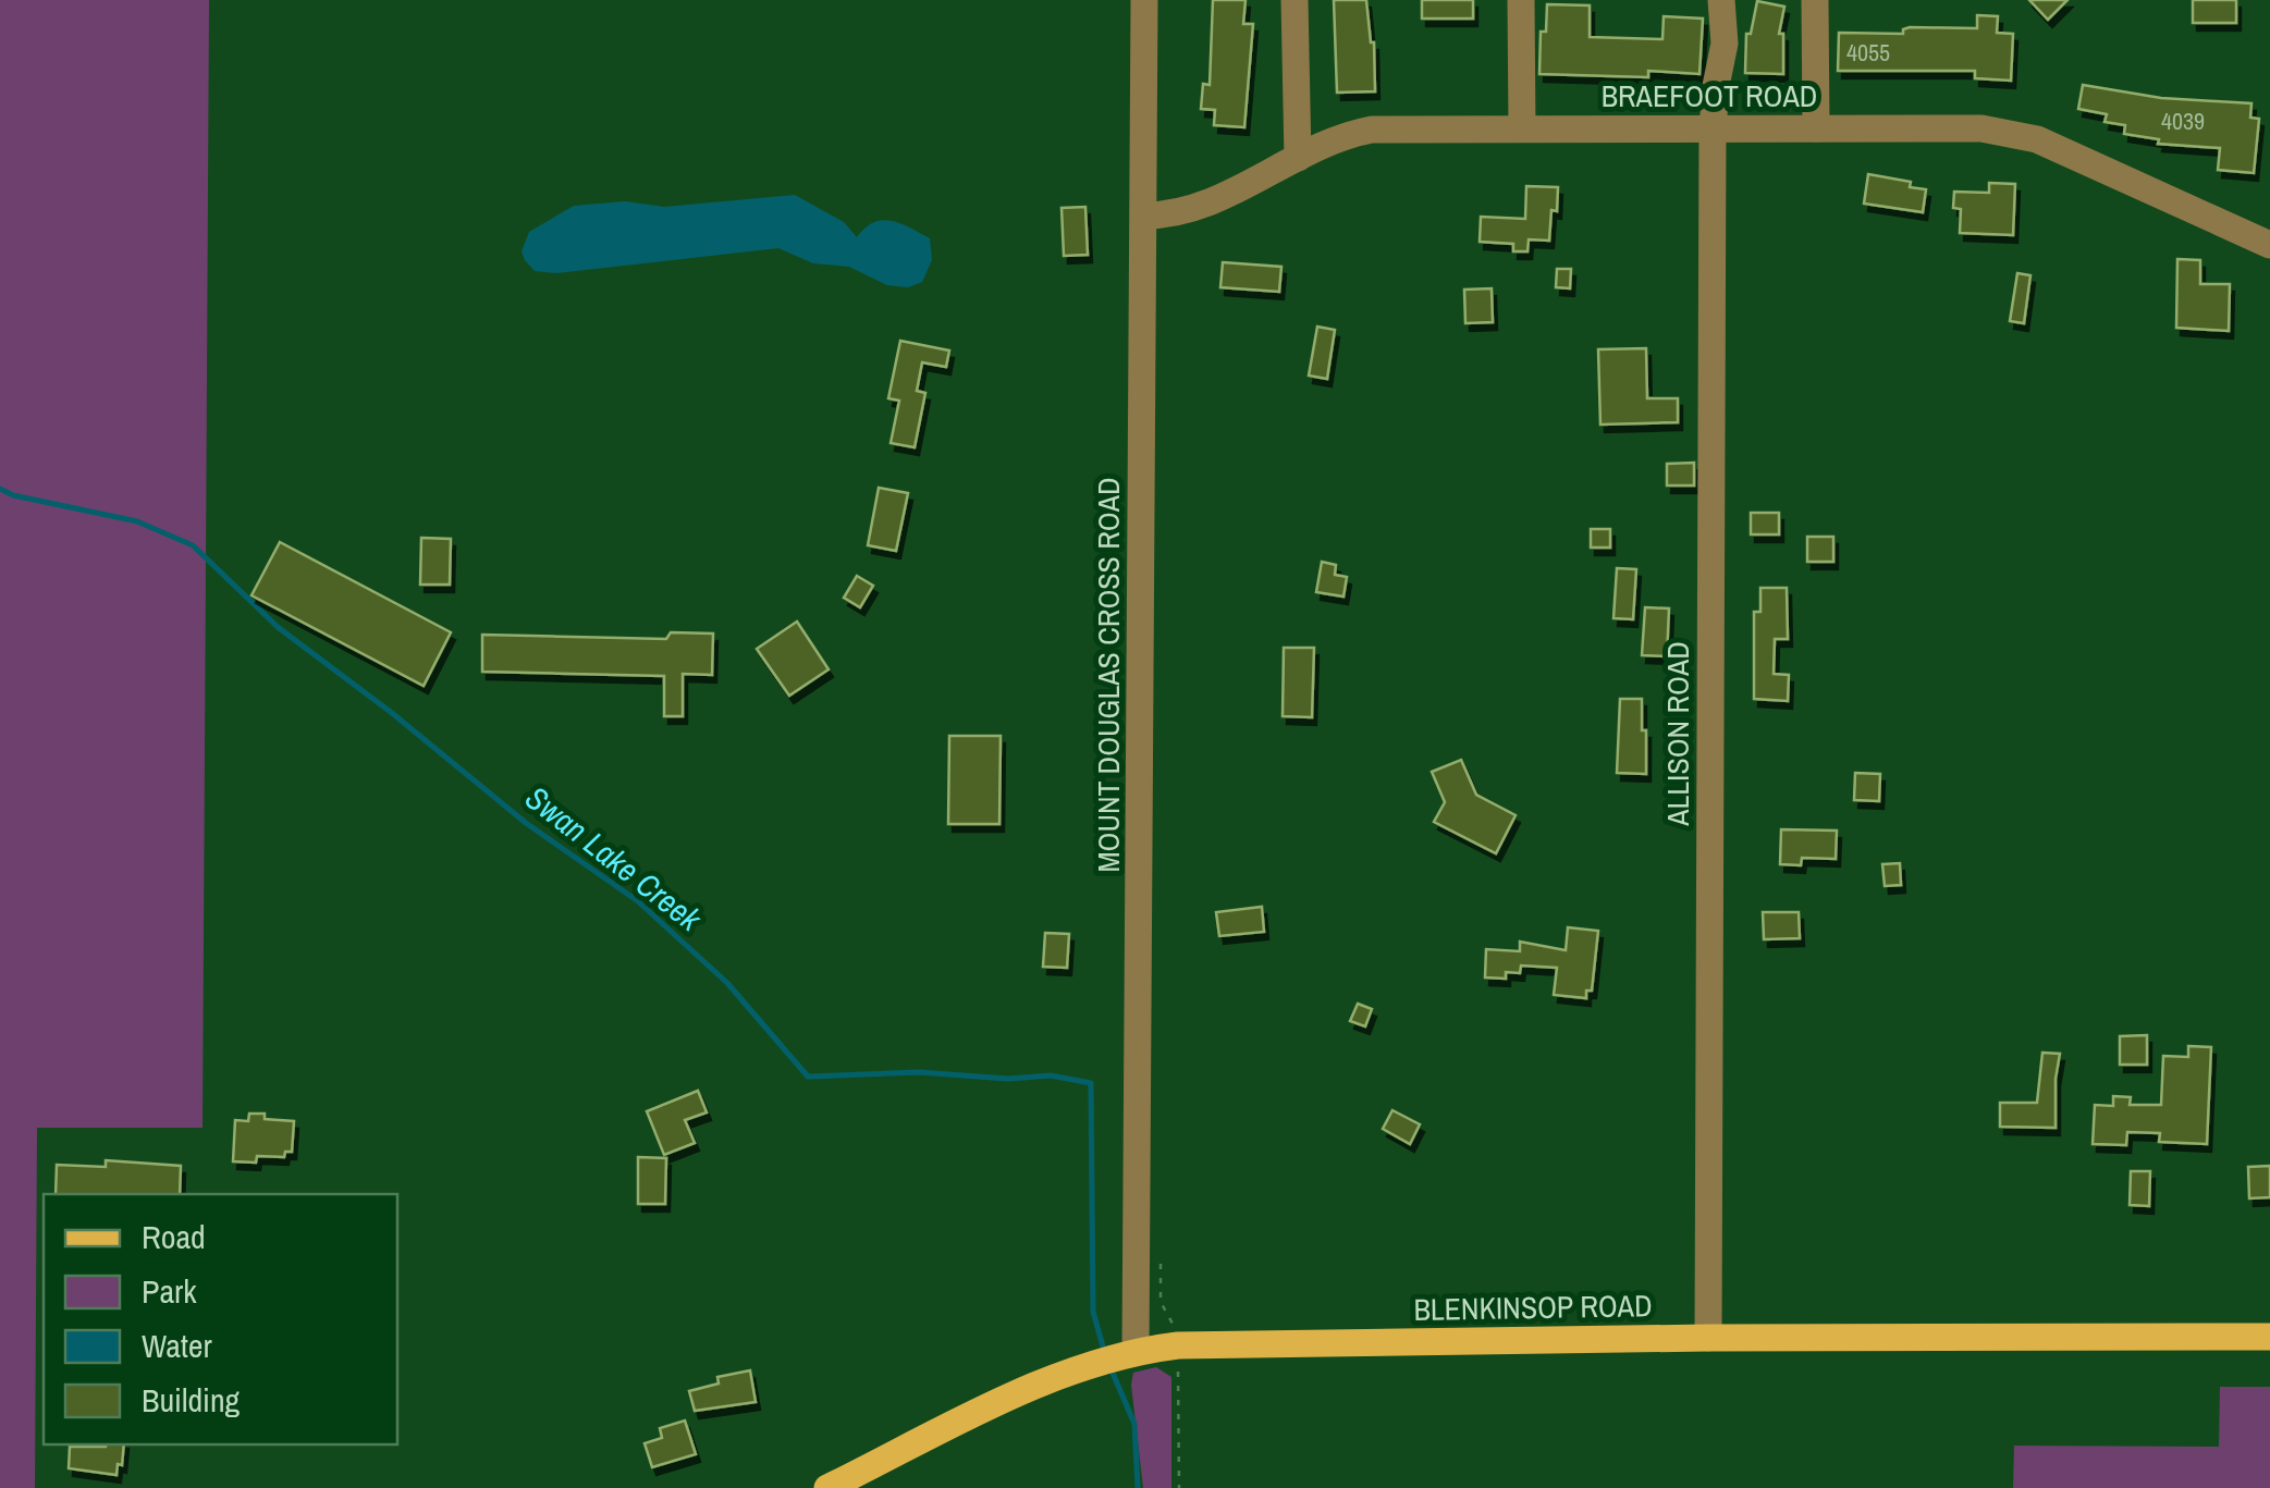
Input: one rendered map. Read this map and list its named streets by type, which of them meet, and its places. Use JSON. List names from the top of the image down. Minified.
{"streets":{"main road":["BLENKINSOP ROAD"],"street":["BRAEFOOT ROAD","MOUNT DOUGLAS CROSS ROAD","ALLISON ROAD"]},"crossings":[["BRAEFOOT ROAD","MOUNT DOUGLAS CROSS ROAD"],["BRAEFOOT ROAD","ALLISON ROAD"],["MOUNT DOUGLAS CROSS ROAD","BLENKINSOP ROAD"],["ALLISON ROAD","BLENKINSOP ROAD"]],"water":["Swan Lake Creek"],"house_numbers":["4055","4039"],"legend":["Road","Park","Water","Building"]}
